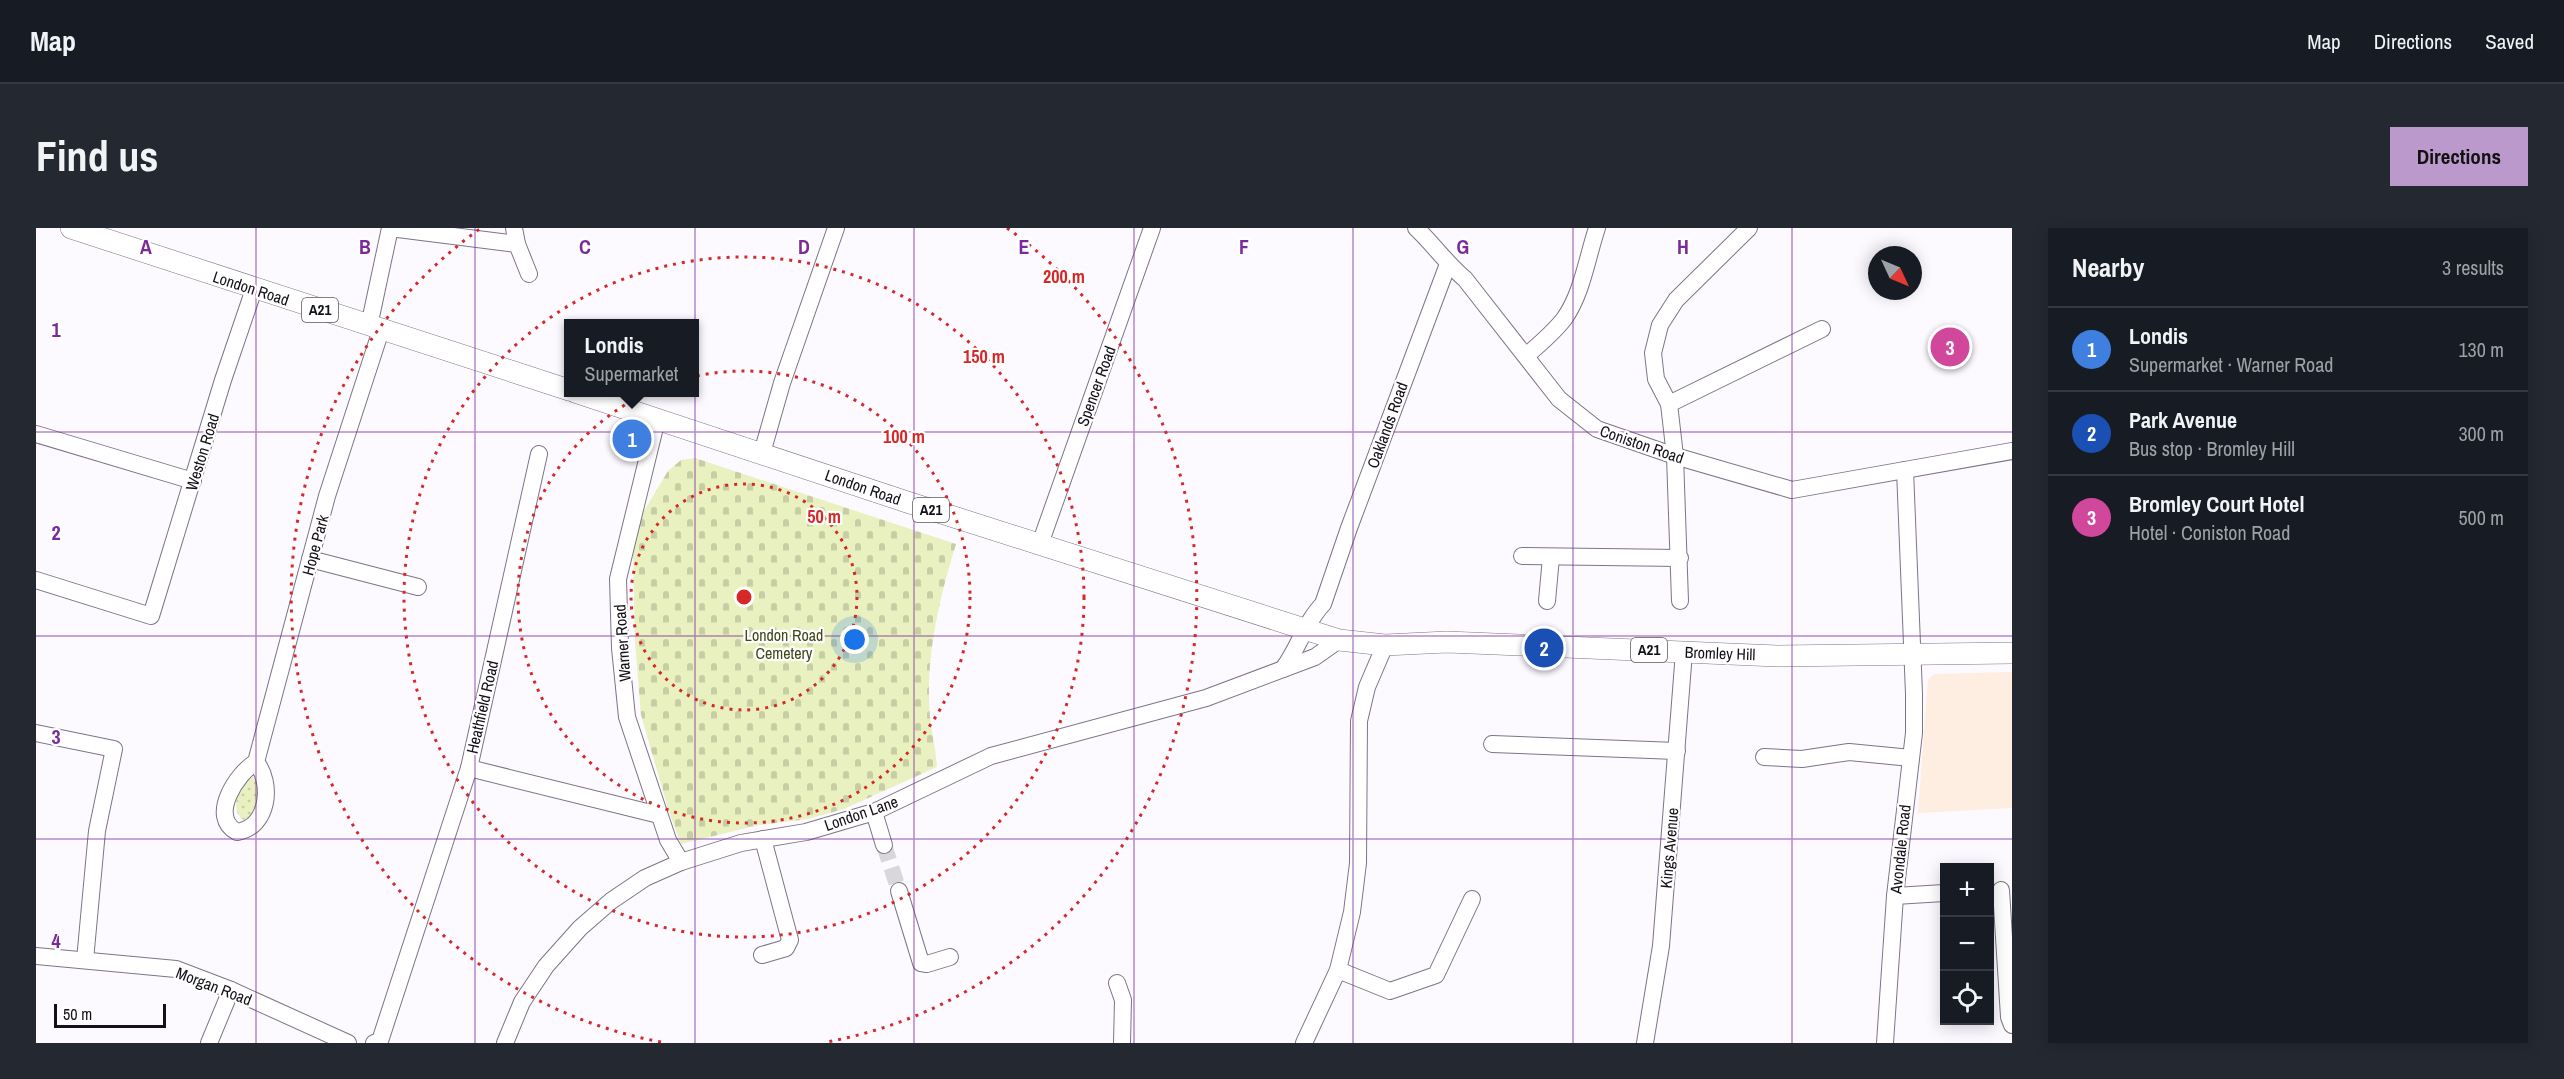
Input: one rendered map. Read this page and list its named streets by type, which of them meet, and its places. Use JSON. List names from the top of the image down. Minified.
{"streets":{"main road":["London Road","A21","Bromley Hill"],"street":["Spencer Road","Oaklands Road","Coniston Road","Weston Road","Hope Park","Warner Road","Heathfield Road","London Lane","Kings Avenue","Avondale Road","Morgan Road"]},"crossings":[["London Road","Spencer Road"],["London Road","Oaklands Road"],["London Road","Weston Road"],["London Road","Hope Park"],["London Road","Warner Road"],["London Road","Bromley Hill"],["Oaklands Road","Coniston Road"],["Oaklands Road","Bromley Hill"],["Warner Road","Heathfield Road"],["Warner Road","London Lane"],["Bromley Hill","London Lane"],["Bromley Hill","Kings Avenue"],["Bromley Hill","Avondale Road"]],"parks":["London Road Cemetery"],"scale_bar":"50 m","north":"bottom right","page":{"header":"Map","nav":["Map","Directions","Saved"],"buttons":"Directions","title":"Find us","heading":["Nearby","3 results"],"list":[{"mark":"1","name":"Londis","note":"Supermarket · Warner Road","value":"130 m"},{"mark":"2","name":"Park Avenue","note":"Bus stop · Bromley Hill","value":"300 m"},{"mark":"3","name":"Bromley Court Hotel","note":"Hotel · Coniston Road","value":"500 m"}],"popup":["Londis","Supermarket"],"pins":["3","1","2"],"map_buttons":["+","−"],"scale":"50 m"},"grid":{"columns":["A","B","C","D","E","F","G","H"],"rows":["1","2","3","4"]},"rings":["200 m","150 m","100 m","50 m"]}
